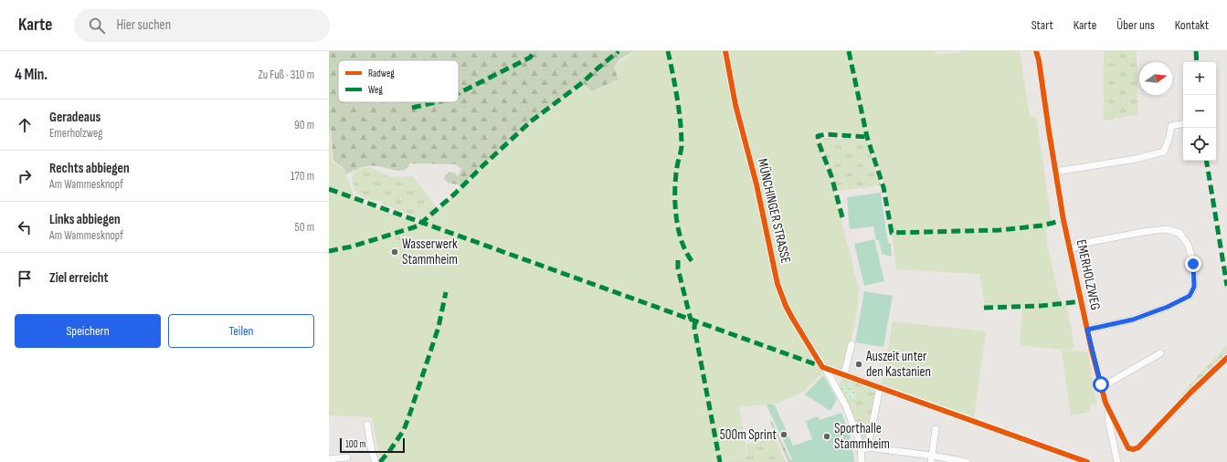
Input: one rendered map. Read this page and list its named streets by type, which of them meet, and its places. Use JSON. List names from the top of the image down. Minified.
{"streets":{"street":["MÜNCHINGER STRASSE","EMERHOLZWEG"]},"places":["Wasserwerk Stammheim","Auszeit unter den Kastanien","500m Sprint","Sporthalle Stammheim"],"legend":["Radweg","Weg"],"scale_bar":"100 m","north":"right","page":{"header":"Karte","search":"Hier suchen","nav":["Start","Karte","Über uns","Kontakt"],"heading":["4 Min.","Zu Fuß · 310 m"],"map_buttons":["+","−"],"list":[["Geradeaus","Emerholzweg","90 m"],["Rechts abbiegen","Am Wammesknopf","170 m"],["Links abbiegen","Am Wammesknopf","50 m"],"Ziel erreicht"],"buttons":["Speichern","Teilen"],"scale":"100 m"}}
